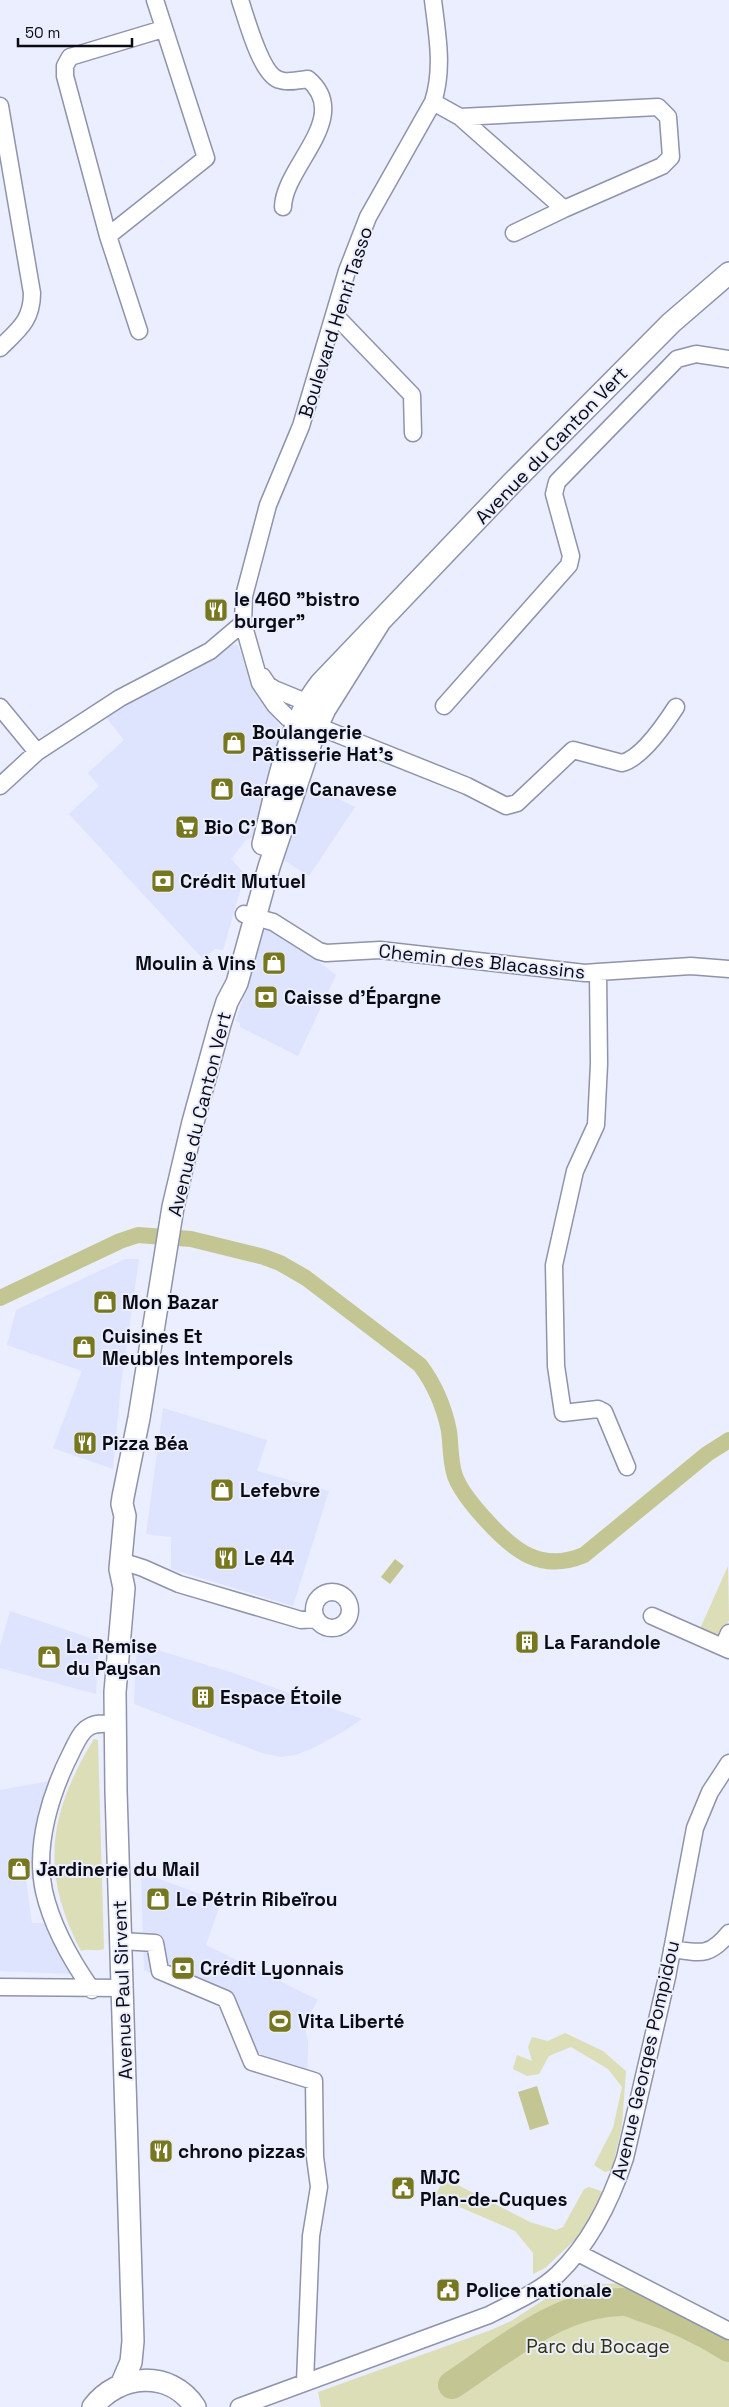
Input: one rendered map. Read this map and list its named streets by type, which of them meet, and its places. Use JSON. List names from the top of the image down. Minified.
{"streets":{"street":["Boulevard Henri Tasso","Avenue du Canton Vert","Chemin des Blacassins","Avenue Paul Sirvent","Avenue Georges Pompidou"]},"crossings":[["Boulevard Henri Tasso","Avenue du Canton Vert"],["Avenue du Canton Vert","Chemin des Blacassins"],["Avenue du Canton Vert","Avenue Paul Sirvent"]],"parks":["Parc du Bocage"],"places":{"restaurant":["le 460 \"bistro burger\"","Pizza Béa","Le 44","chrono pizzas"],"shop":["Boulangerie Pâtisserie Hat's","Garage Canavese","Moulin à Vins","Mon Bazar","Cuisines Et Meubles Intemporels","Lefebvre","La Remise du Paysan","Jardinerie du Mail","Le Pétrin Ribeïrou"],"supermarket":["Bio C' Bon"],"bank":["Crédit Mutuel","Caisse d'Épargne","Crédit Lyonnais"],"building":["La Farandole","Espace Étoile"],"sports":["Vita Liberté"],"public building":["MJC Plan-de-Cuques","Police nationale"]},"scale_bar":"50 m"}
